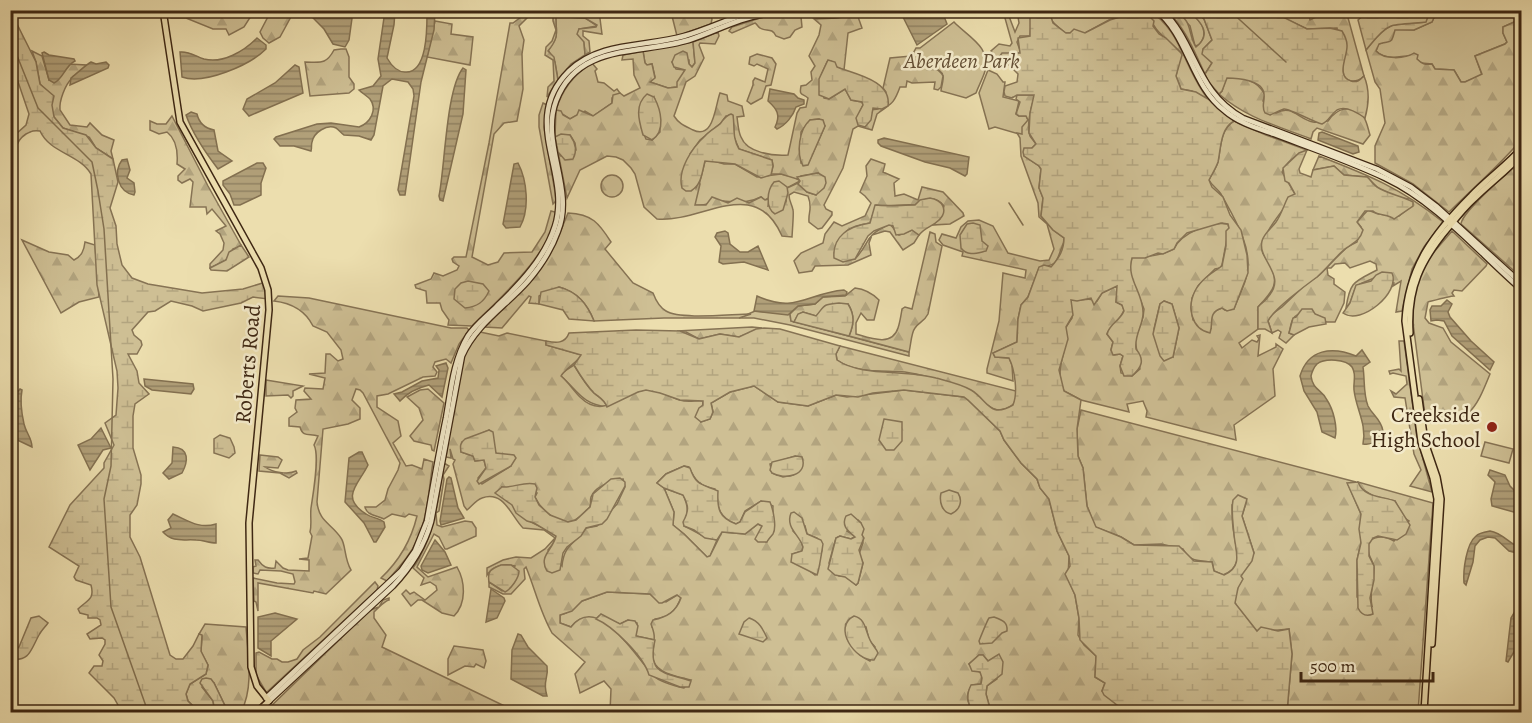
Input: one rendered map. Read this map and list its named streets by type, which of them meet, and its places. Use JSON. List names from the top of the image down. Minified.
{"streets":{"main road":["Roberts Road"]},"parks":["Aberdeen Park"],"places":["Creekside High School"],"scale_bar":"500 m"}
